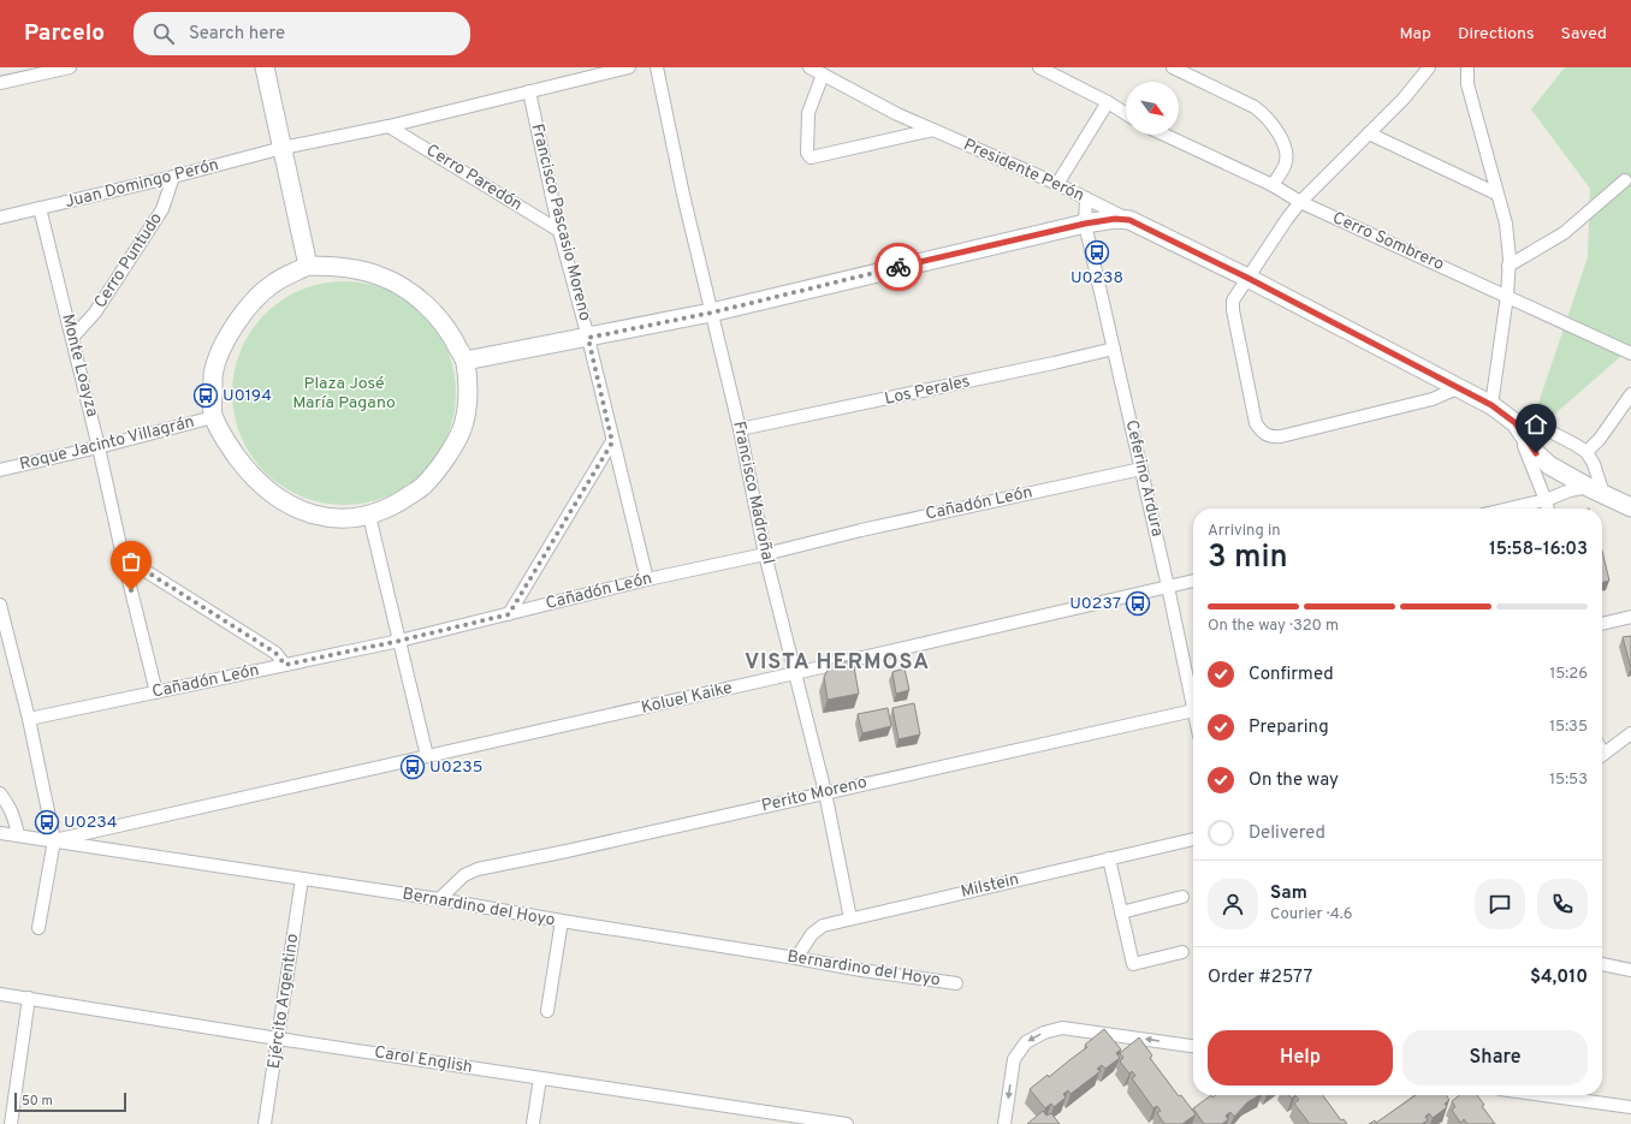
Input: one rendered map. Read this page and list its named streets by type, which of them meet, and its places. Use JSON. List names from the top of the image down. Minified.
{"streets":{"street":["Presidente Perón","Cerro Paredón","Juan Domingo Perón","Francisco Pascasio Moreno","Cerro Sombrero","Cerro Puntudo","Monte Loayza","Los Perales","Roque Jacinto Villagrán","Ceferino Ardura","Francisco Madroñal","Cañadón León","Koluel Kaike","Perito Moreno","Milstein","Bernardino del Hoyo","Ejército Argentino","Carol English"]},"crossings":[["Presidente Perón","Ceferino Ardura"],["Cerro Paredón","Juan Domingo Perón"],["Cerro Paredón","Francisco Pascasio Moreno"],["Juan Domingo Perón","Francisco Pascasio Moreno"],["Juan Domingo Perón","Cerro Puntudo"],["Juan Domingo Perón","Monte Loayza"],["Francisco Pascasio Moreno","Cañadón León"],["Cerro Puntudo","Monte Loayza"],["Monte Loayza","Roque Jacinto Villagrán"],["Monte Loayza","Cañadón León"],["Los Perales","Ceferino Ardura"],["Los Perales","Francisco Madroñal"],["Ceferino Ardura","Cañadón León"],["Ceferino Ardura","Koluel Kaike"],["Francisco Madroñal","Cañadón León"],["Francisco Madroñal","Koluel Kaike"],["Francisco Madroñal","Perito Moreno"],["Francisco Madroñal","Milstein"],["Koluel Kaike","Bernardino del Hoyo"],["Perito Moreno","Bernardino del Hoyo"],["Milstein","Bernardino del Hoyo"],["Bernardino del Hoyo","Ejército Argentino"],["Ejército Argentino","Carol English"]],"districts":["VISTA HERMOSA"],"parks":["Plaza José María Pagano"],"places":{"bus stop":["U0238","U0194","U0237","U0235","U0234"]},"scale_bar":"50 m","north":"bottom right","page":{"header":"Parcelo","search":"Search here","nav":["Map","Directions","Saved"],"heading":["3 min","Arriving in","15:58–16:03"],"panel":["Sam","Courier · 4.6","Order #2577","$4,010"],"bar":"On the way · 320 m","list":[["Confirmed","15:26"],["Preparing","15:35"],["On the way","15:53"],"Delivered"],"buttons":["Help","Share"],"scale":"50 m"}}
